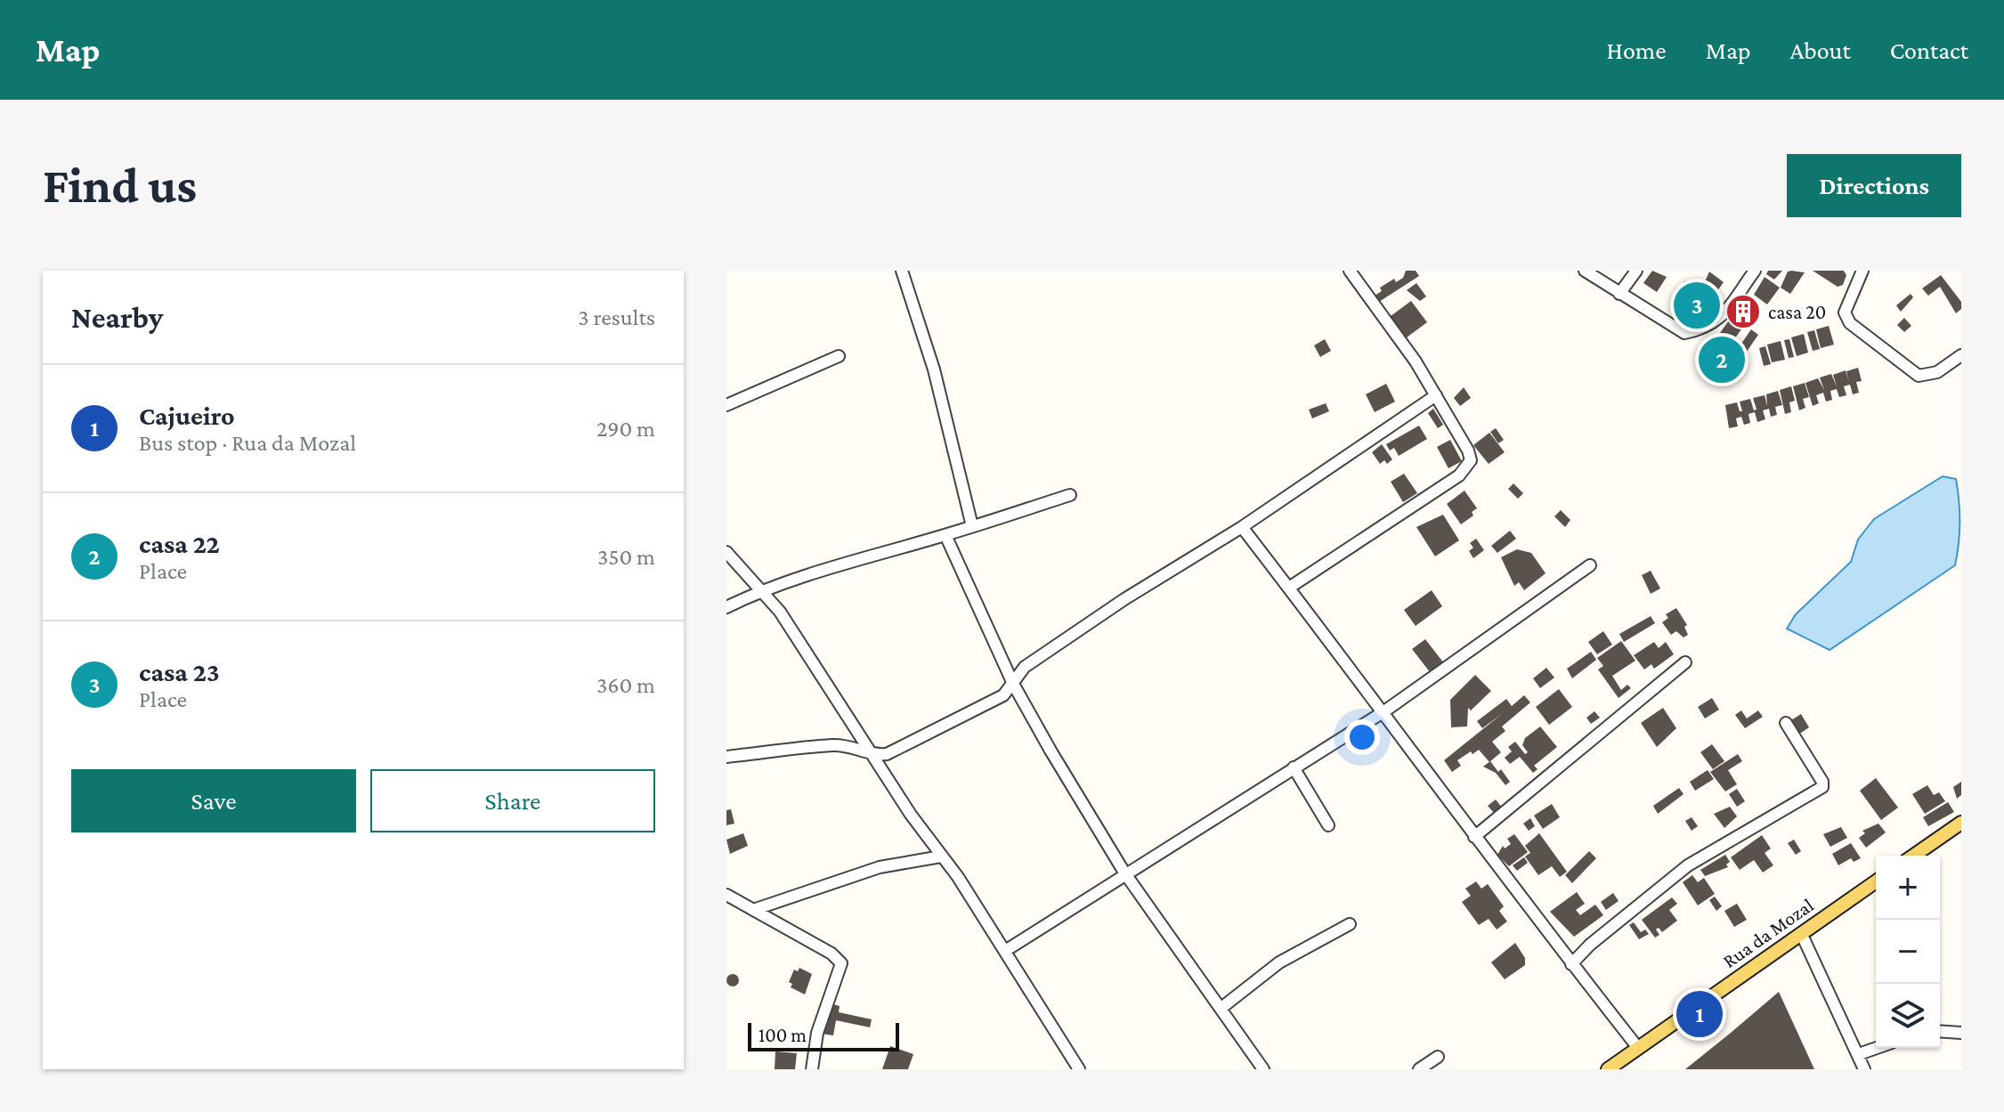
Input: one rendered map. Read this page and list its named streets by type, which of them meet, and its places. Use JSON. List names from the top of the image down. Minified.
{"streets":{"main road":["Rua da Mozal"]},"places":{"building":["casa 20"]},"scale_bar":"100 m","page":{"header":"Map","nav":["Home","Map","About","Contact"],"buttons":["Directions",["Save","Share"]],"title":"Find us","heading":["Nearby","3 results"],"pins":["3","2","1"],"list":[{"mark":"1","name":"Cajueiro","note":"Bus stop · Rua da Mozal","value":"290 m"},{"mark":"2","name":"casa 22","note":"Place","value":"350 m"},{"mark":"3","name":"casa 23","note":"Place","value":"360 m"}],"map_buttons":["+","−"],"scale":"100 m"}}
